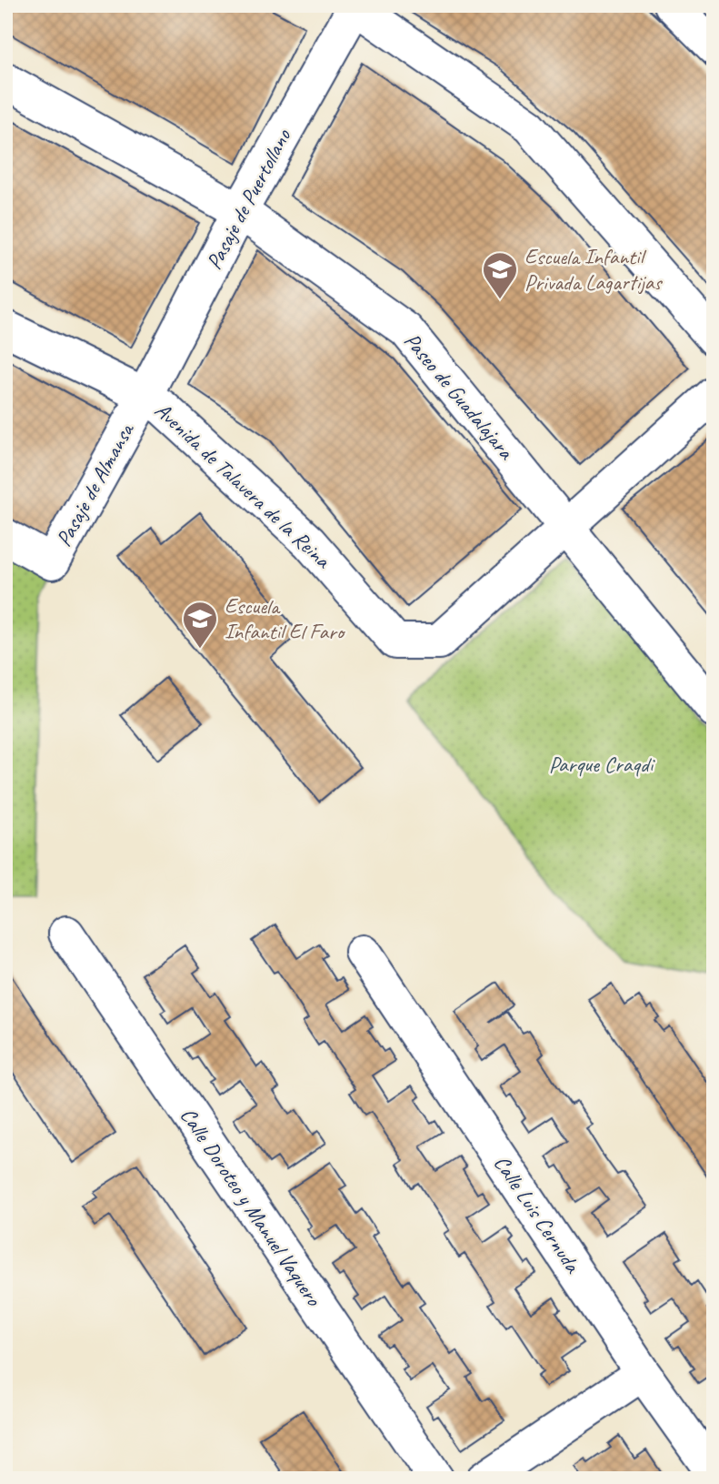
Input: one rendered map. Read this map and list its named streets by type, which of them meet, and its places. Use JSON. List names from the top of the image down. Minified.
{"streets":{"street":["Pasaje de Puertollano","Paseo de Guadalajara","Pasaje de Almansa","Avenida de Talavera de la Reina","Calle Doroteo y Manuel Vaquero","Calle Luis Cernuda"]},"crossings":[["Pasaje de Puertollano","Paseo de Guadalajara"],["Pasaje de Puertollano","Pasaje de Almansa"],["Pasaje de Puertollano","Avenida de Talavera de la Reina"],["Paseo de Guadalajara","Avenida de Talavera de la Reina"],["Pasaje de Almansa","Avenida de Talavera de la Reina"]],"parks":["Parque Craqdi"],"places":{"school or university":["Escuela Infantil Privada Lagartijas","Escuela Infantil El Faro"]}}
